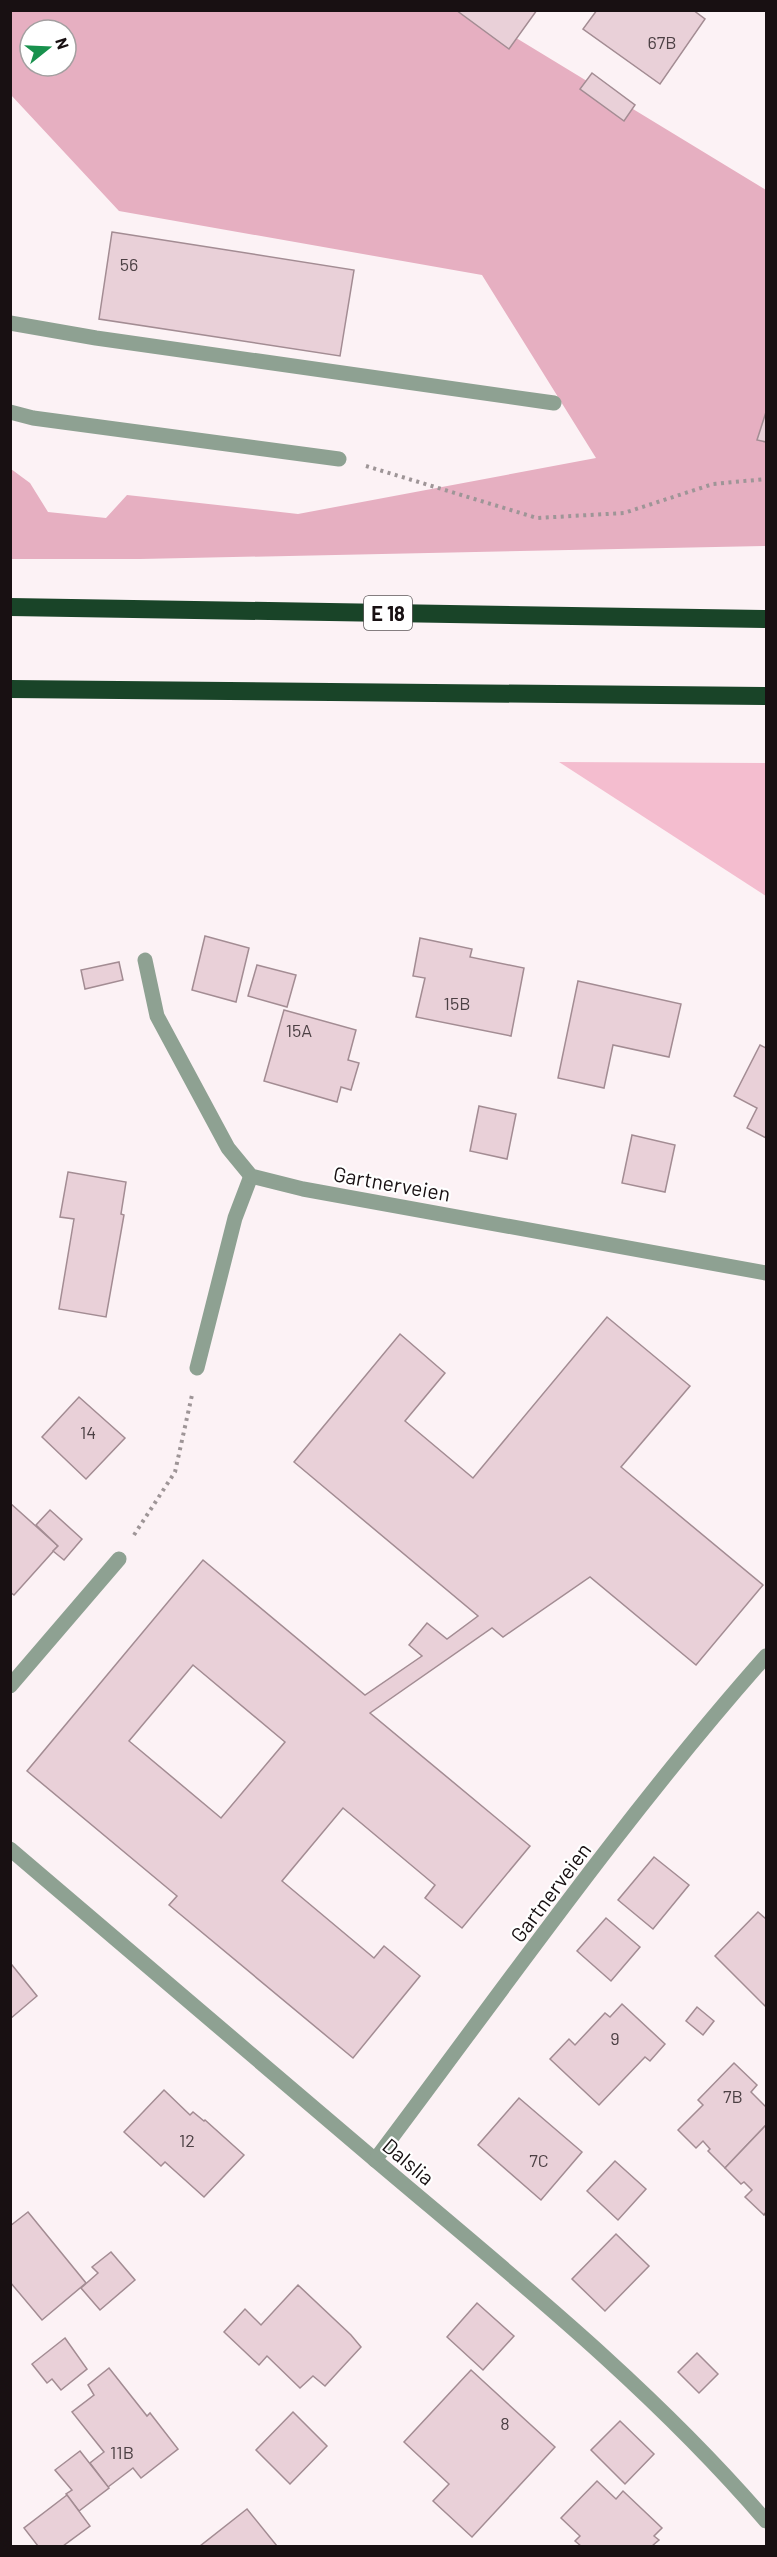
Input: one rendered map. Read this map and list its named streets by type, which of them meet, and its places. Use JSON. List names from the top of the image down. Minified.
{"streets":{"highway":["E 18"],"street":["Gartnerveien","Dalslia"]},"crossings":[["Gartnerveien","Dalslia"]],"house_numbers":["67B","56","15B","15A","14","9","7B","12","7C","8","11B"],"north":"right"}
